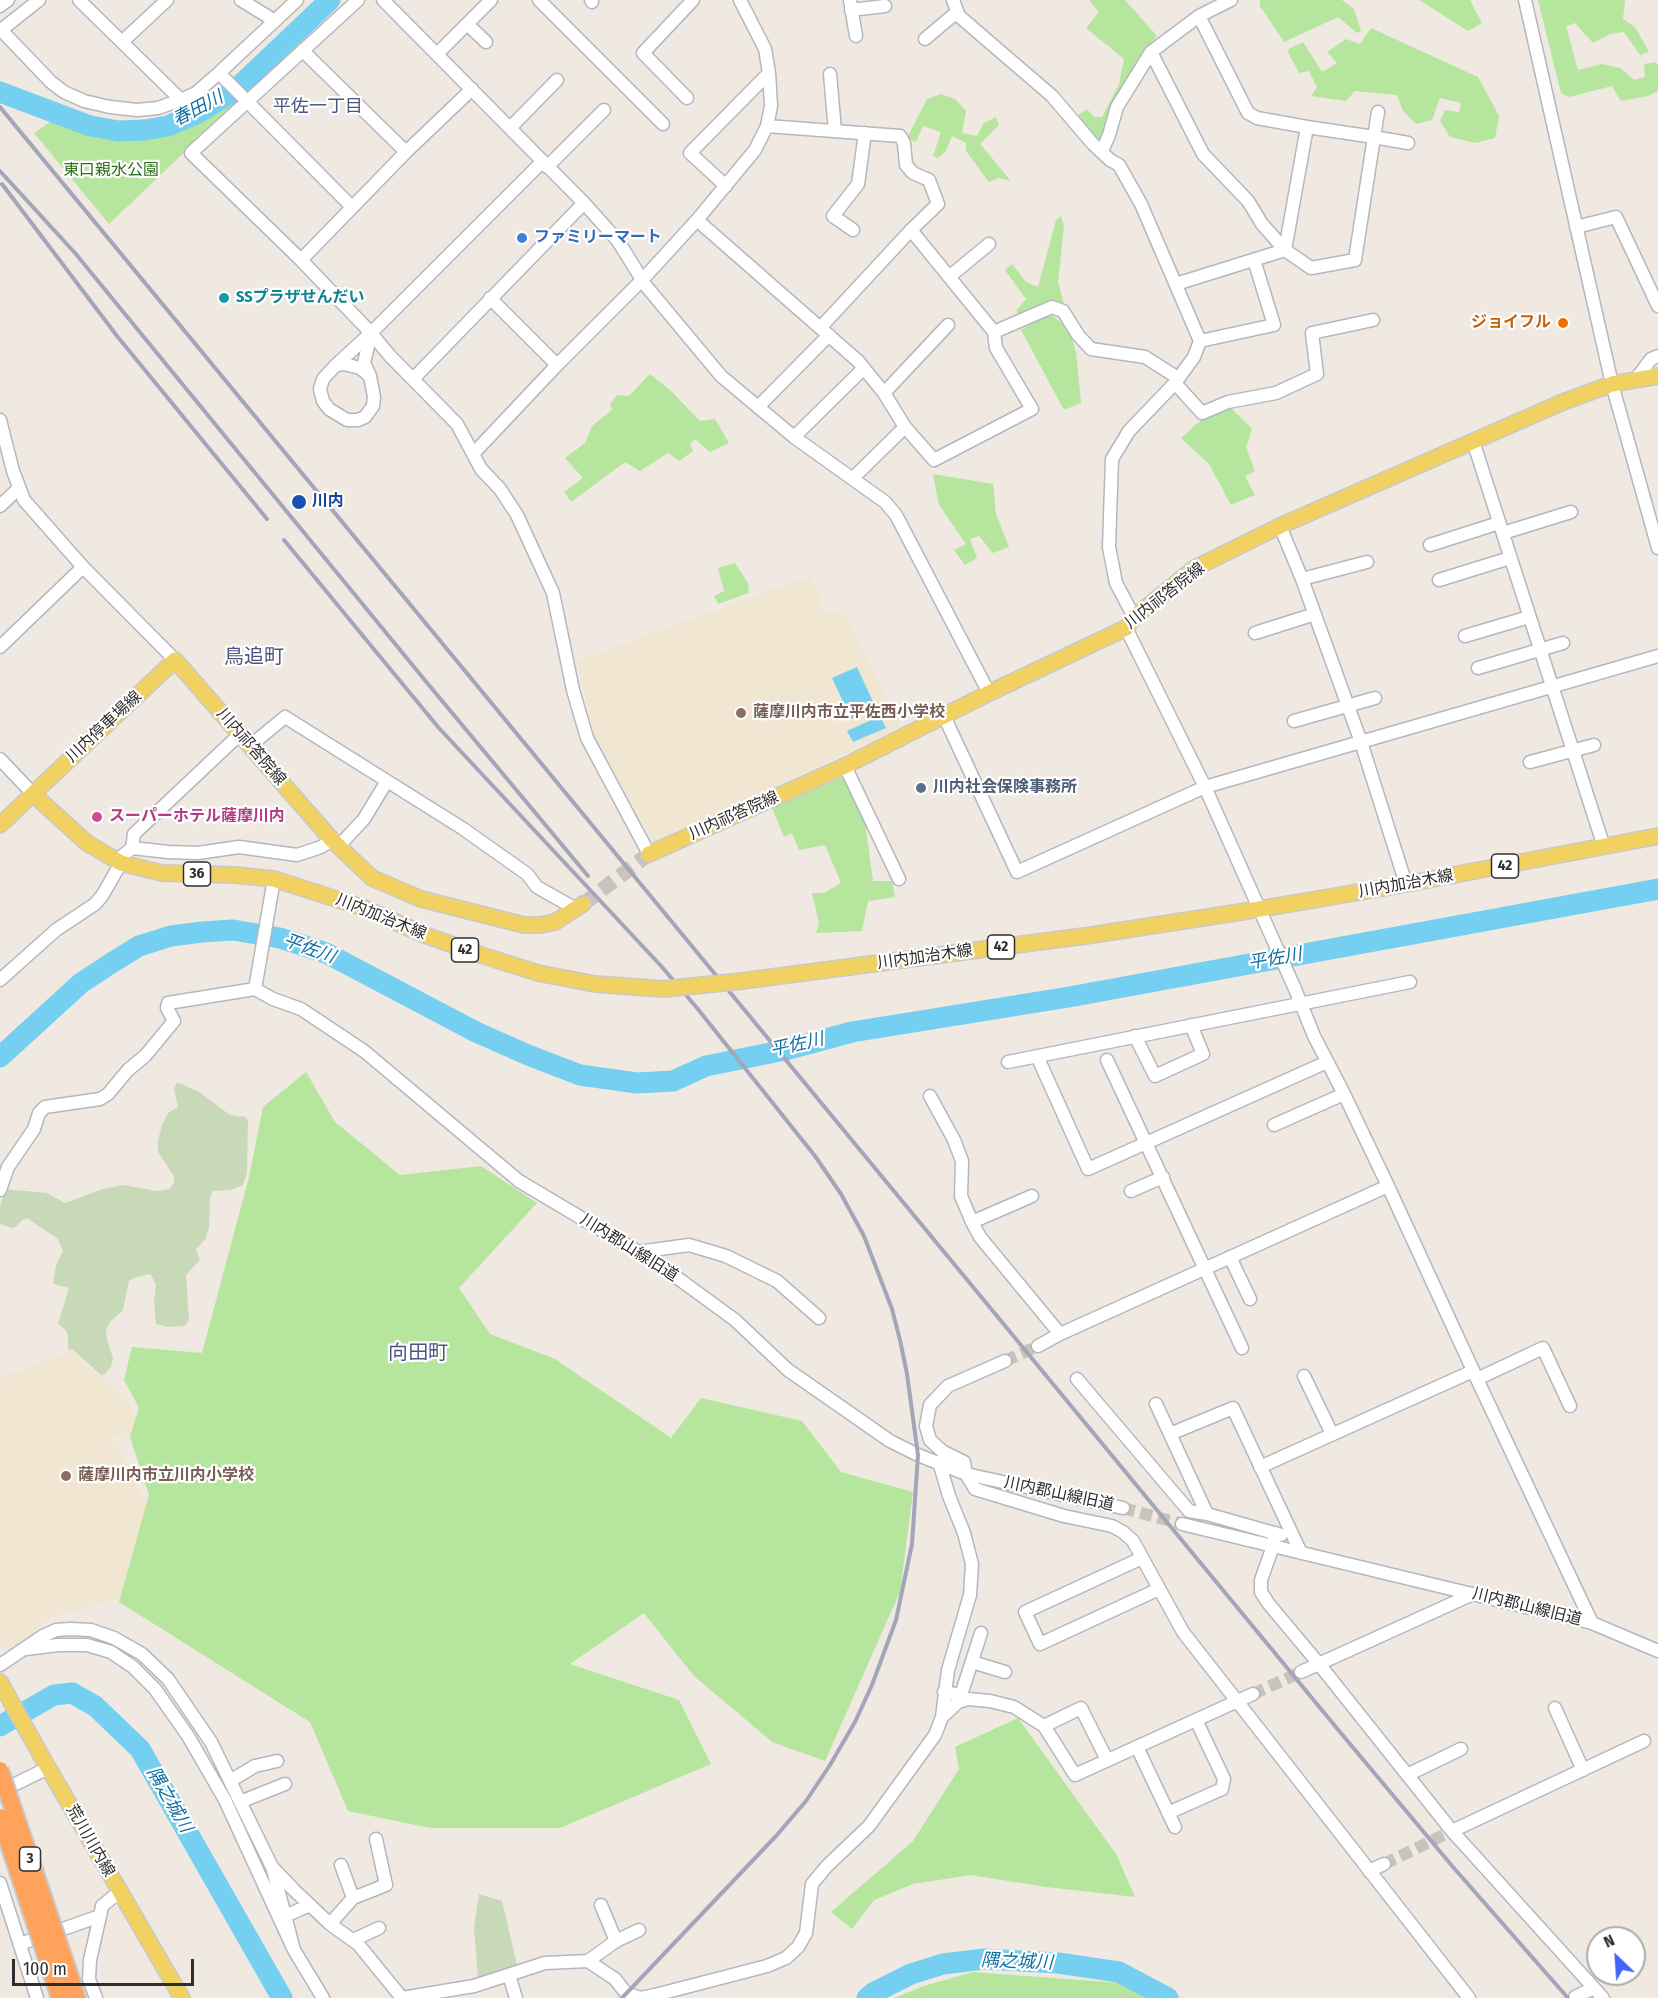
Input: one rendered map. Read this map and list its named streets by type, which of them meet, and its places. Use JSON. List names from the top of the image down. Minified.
{"streets":{"highway":["3"],"main road":["川内祁答院線","川内停車場線","42","36","川内加治木線","荒川川内線"],"street":["川内郡山線旧道"]},"crossings":[["川内祁答院線","川内停車場線"],["川内停車場線","36"],["36","川内加治木線"]],"districts":["平佐一丁目","鳥追町","向田町"],"water":["春田川","平佐川","隅之城川"],"parks":["東口親水公園"],"places":["ファミリーマート","SSプラザせんだい","ジョイフル","川内","薩摩川内市立平佐西小学校","川内社会保険事務所","スーパーホテル薩摩川内","薩摩川内市立川内小学校"],"scale_bar":"100 m","north":"top left"}
